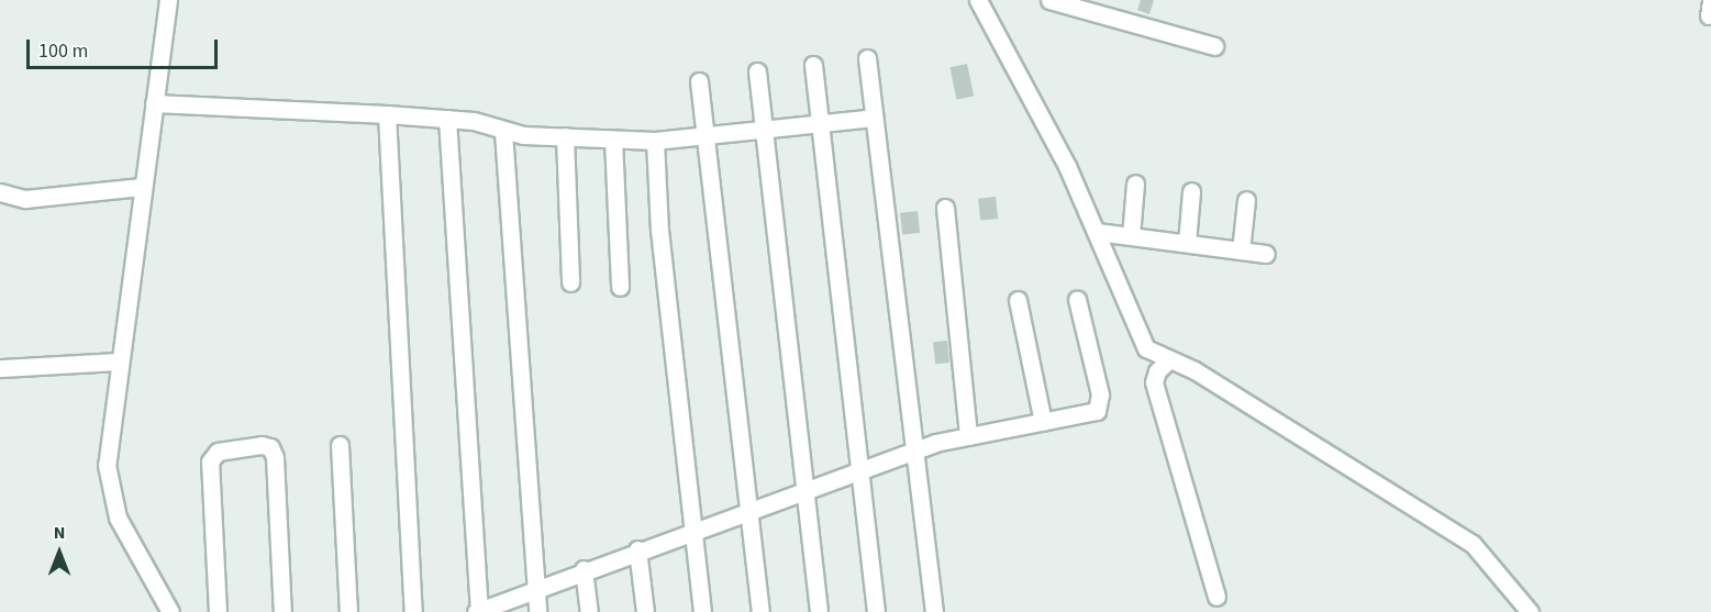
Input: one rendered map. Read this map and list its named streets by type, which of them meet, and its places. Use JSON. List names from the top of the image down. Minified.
{"scale_bar":"100 m","north":"top"}
